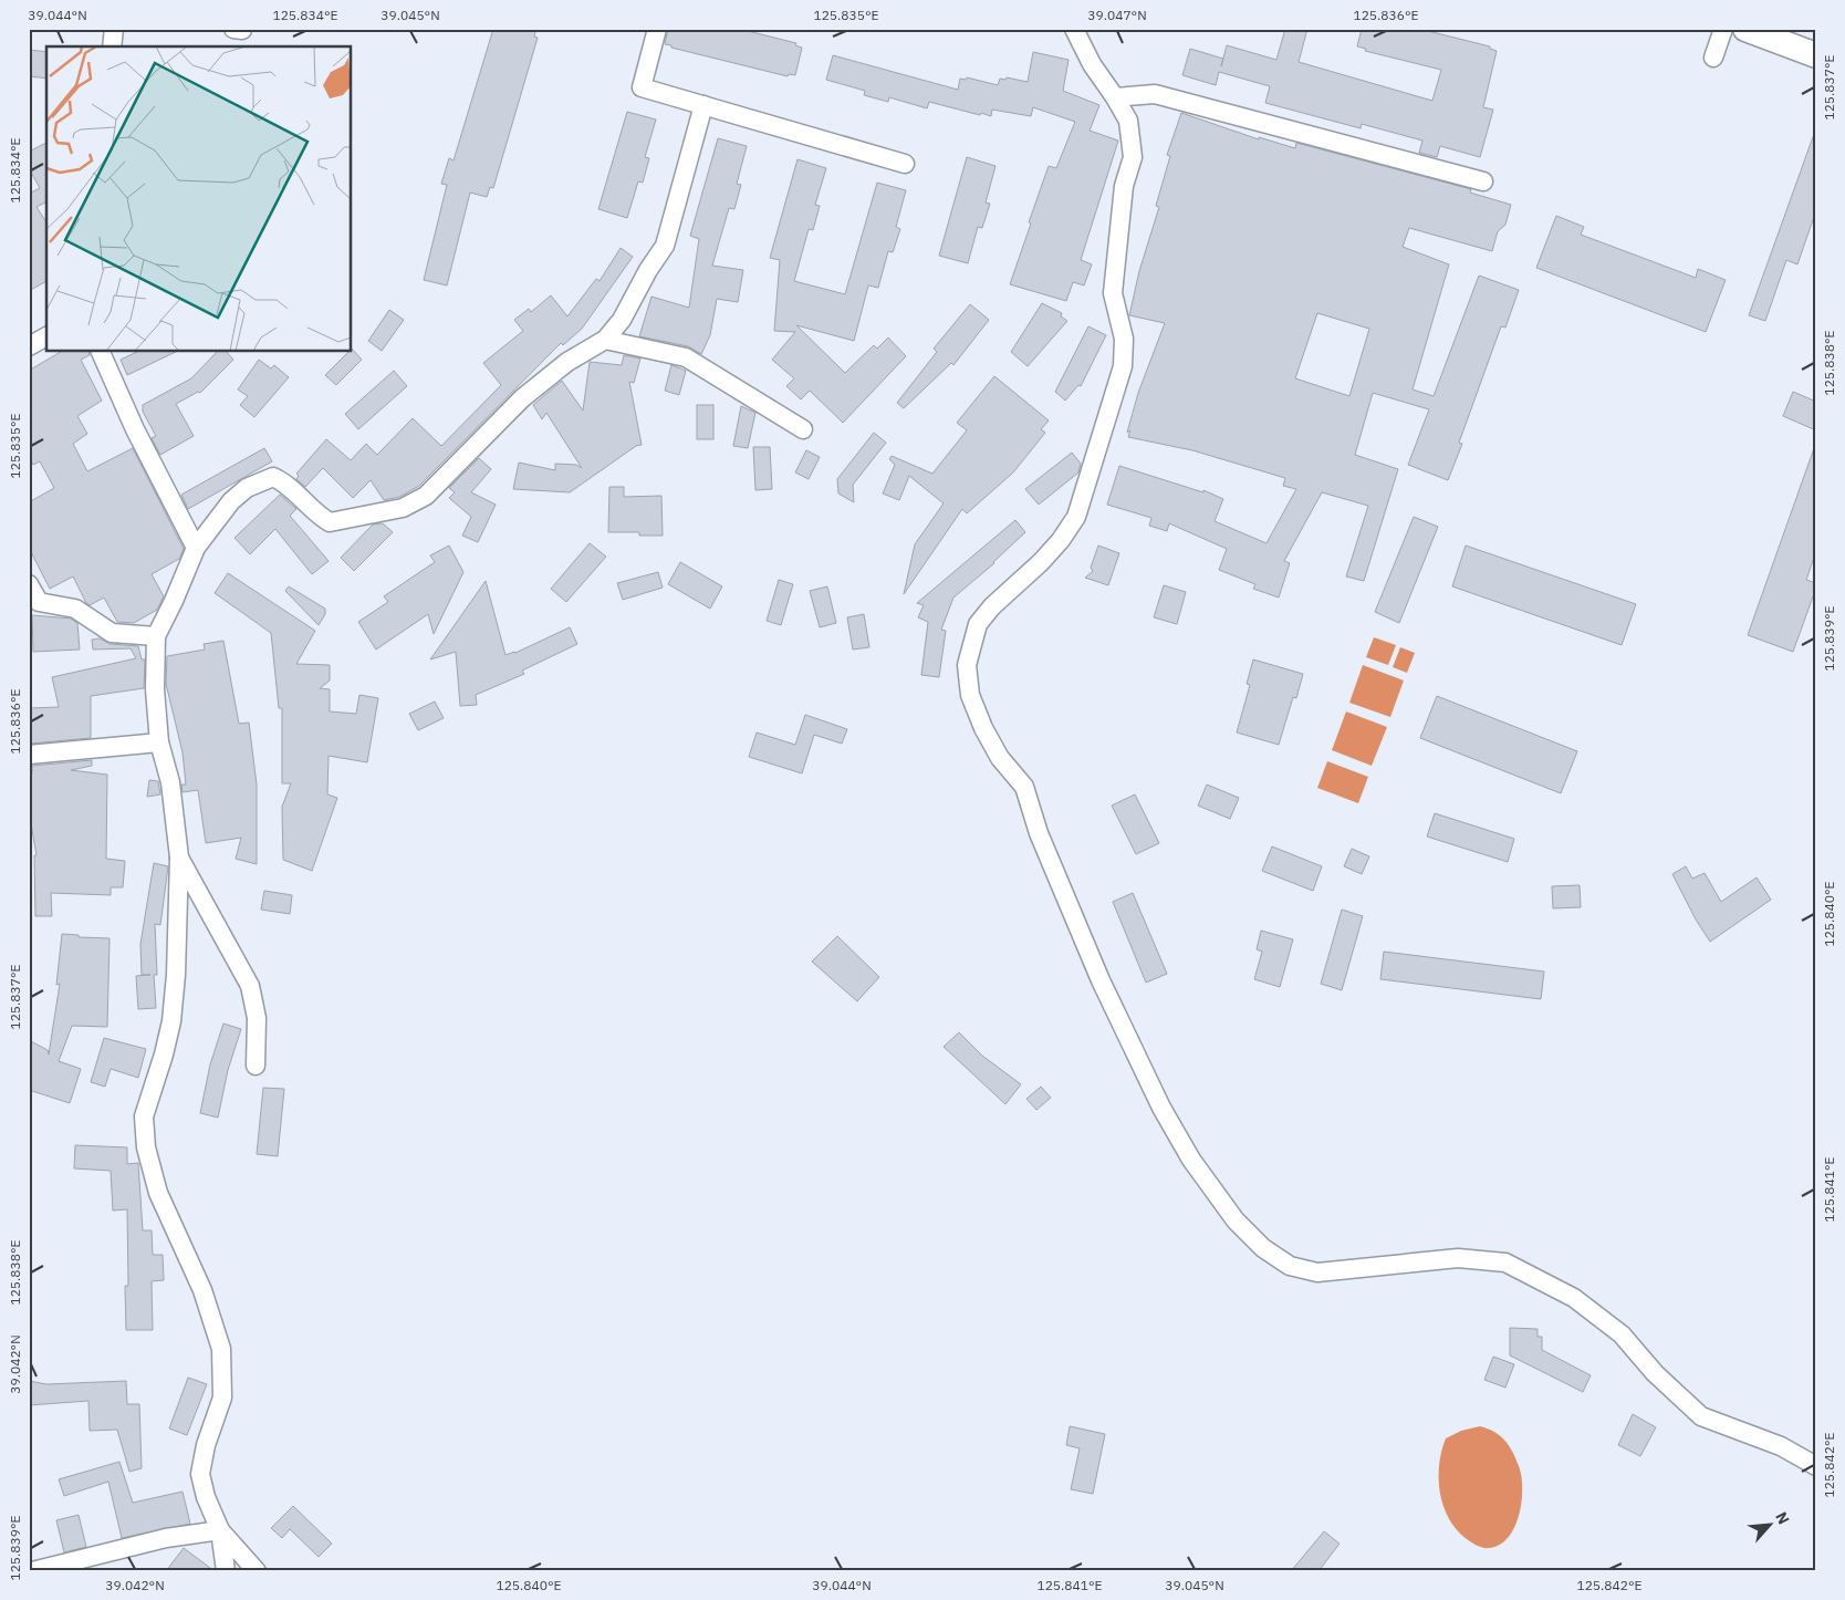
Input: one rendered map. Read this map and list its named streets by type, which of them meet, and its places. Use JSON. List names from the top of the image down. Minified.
{"north":"top right","coordinates":["39.044°N","125.834°E","39.045°N","125.835°E","39.047°N","125.836°E","125.837°E","125.838°E","125.839°E","125.840°E","125.841°E","39.042°N","125.842°E"]}
